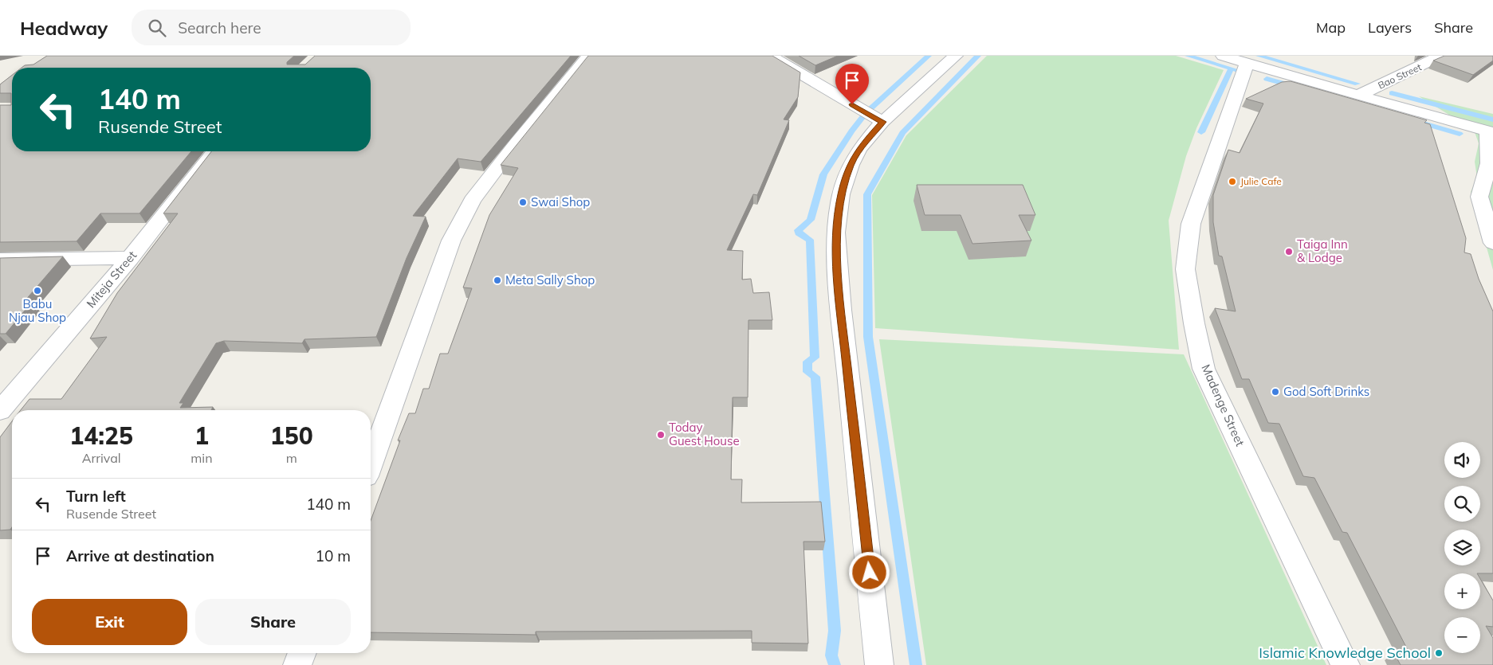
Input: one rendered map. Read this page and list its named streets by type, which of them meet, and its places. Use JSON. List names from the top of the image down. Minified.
{"streets":{"street":["Bao Street","Miteja Street","Madenge Street"]},"places":["Julie Cafe","Swai Shop","Taiga Inn & Lodge","Meta Sally Shop","Babu Njau Shop","God Soft Drinks","Today Guest House","Islamic Knowledge School"],"page":{"header":"Headway","search":"Search here","nav":["Map","Layers","Share"],"turn":["140 m","Rusende Street"],"eta":["14:25","Arrival","1","min","150","m"],"map_buttons":["+","−"],"list":[{"name":"Turn left","note":"Rusende Street","value":"140 m"},{"name":"Arrive at destination","value":"10 m"}],"buttons":["Exit","Share"]}}
